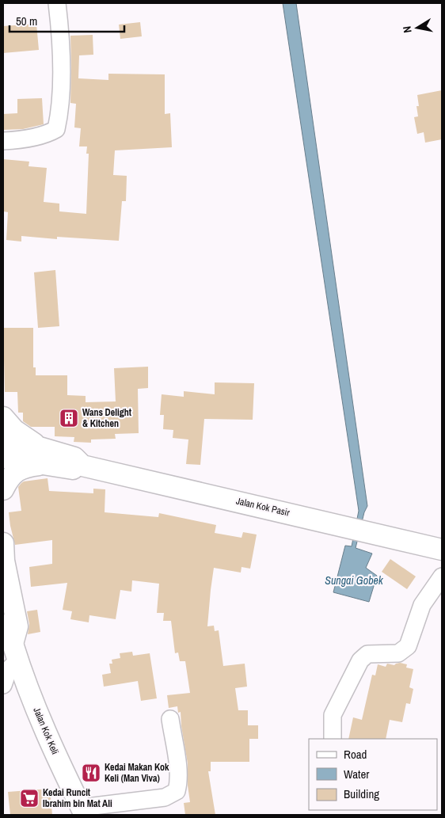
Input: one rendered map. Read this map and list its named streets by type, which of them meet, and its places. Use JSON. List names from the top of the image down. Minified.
{"streets":{"street":["Jalan Kok Pasir","Jalan Kok Keli"]},"water":["Sungai Gobek"],"places":{"building":["Wans Delight & Kitchen"],"restaurant":["Kedai Makan Kok Keli (Man Viva)"],"supermarket":["Kedai Runcit Ibrahim bin Mat Ali"]},"legend":["Road","Water","Building"],"scale_bar":"50 m","north":"left"}
